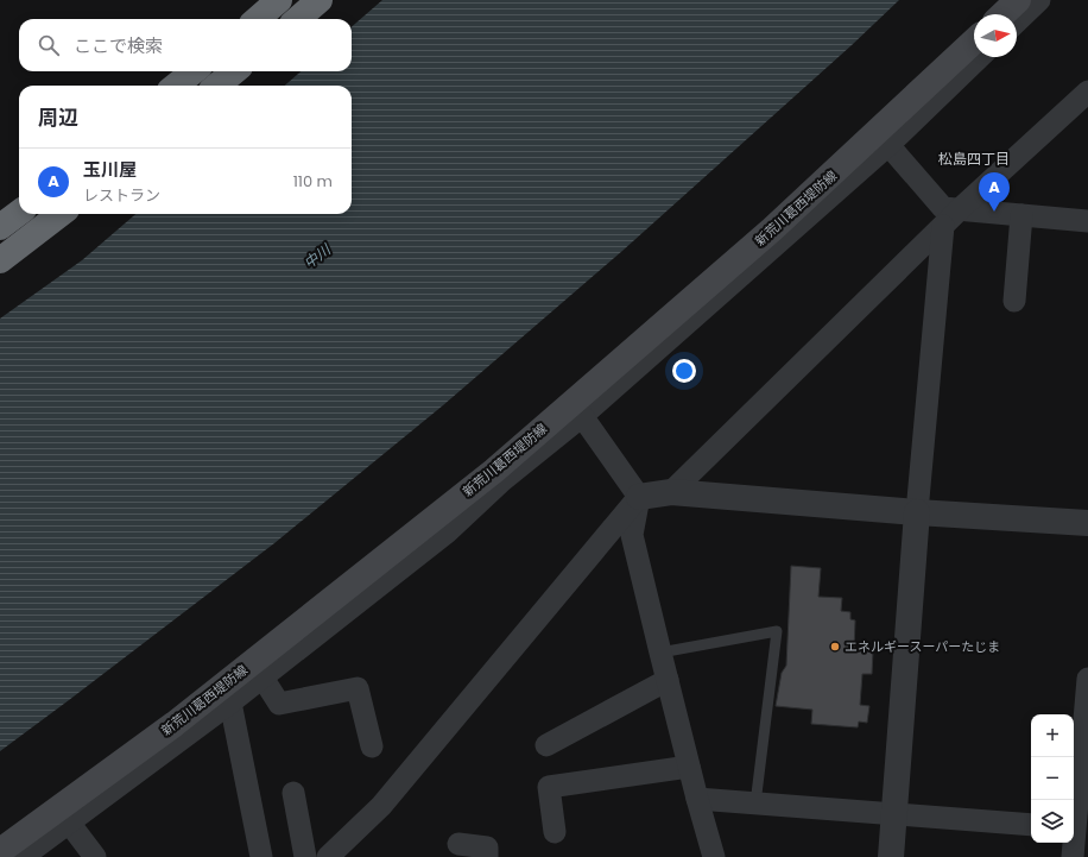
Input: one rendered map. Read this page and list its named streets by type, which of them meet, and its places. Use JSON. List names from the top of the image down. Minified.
{"streets":{"main road":["新荒川葛西堤防線"]},"districts":["松島四丁目"],"water":["中川"],"places":["エネルギースーパーたじま"],"north":"right","page":{"search":"ここで検索","heading":"周辺","list":[{"mark":"A","name":"玉川屋","note":"レストラン","value":"110 m"}],"pins":"A","map_buttons":["+","−"]}}
